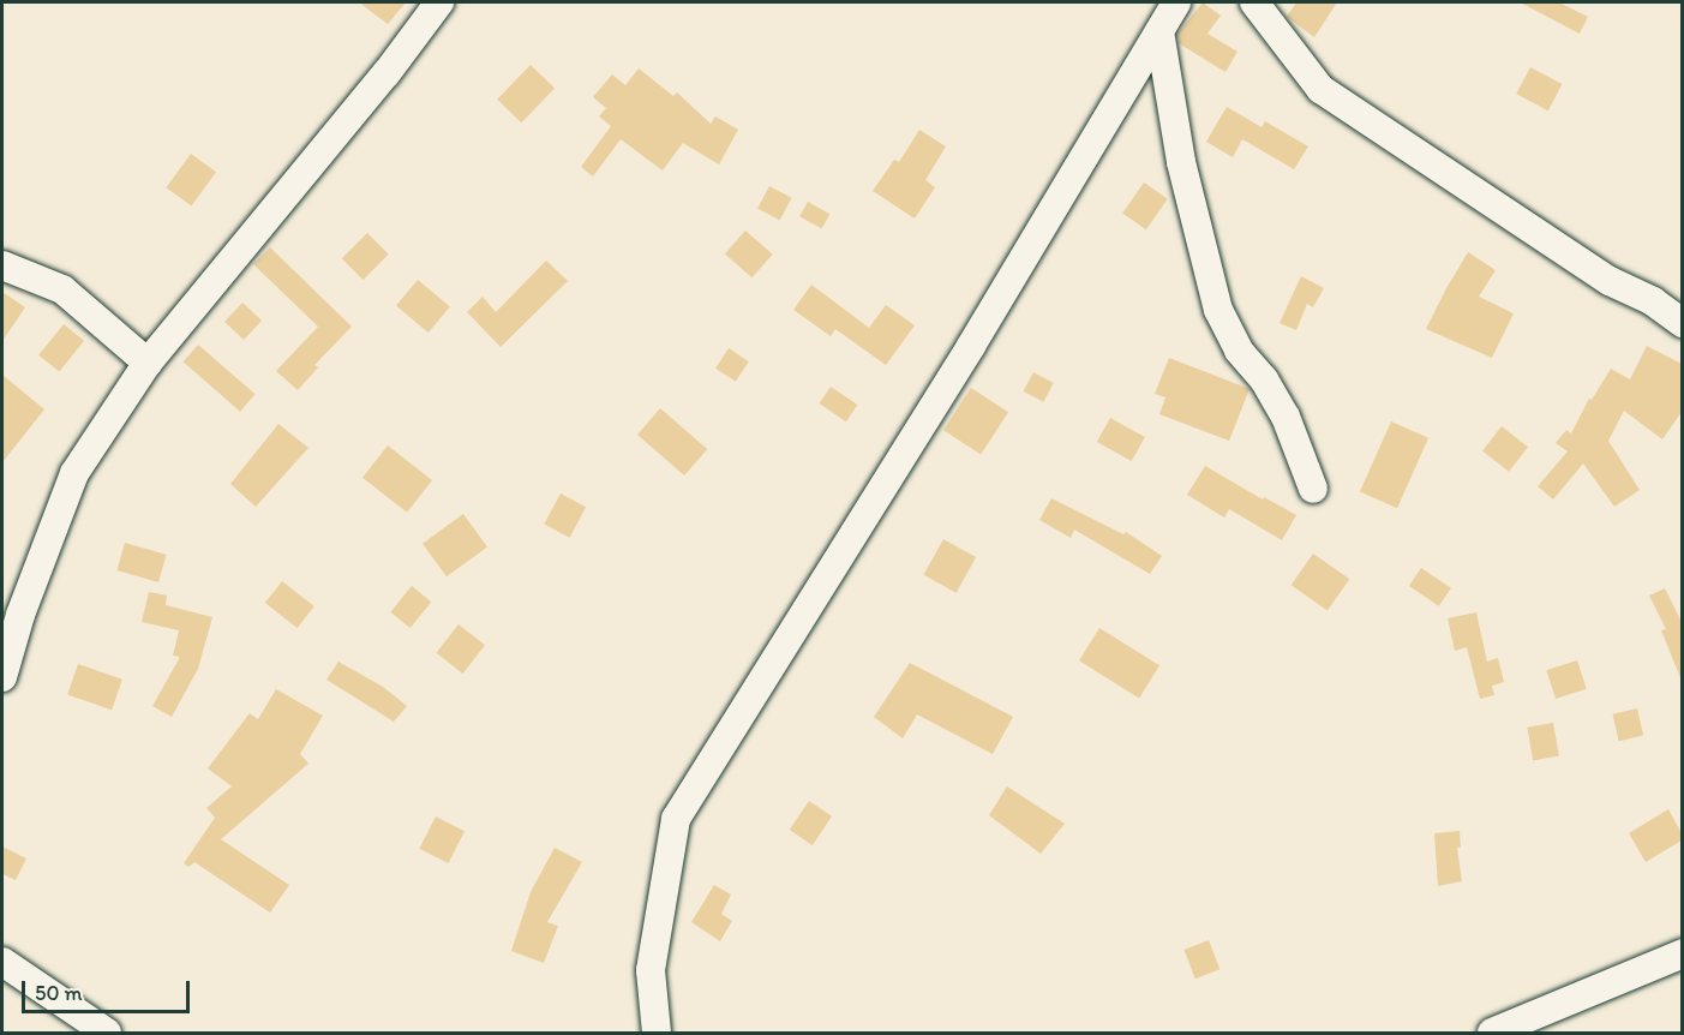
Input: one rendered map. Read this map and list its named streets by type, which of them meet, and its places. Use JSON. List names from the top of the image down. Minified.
{"scale_bar":"50 m"}
